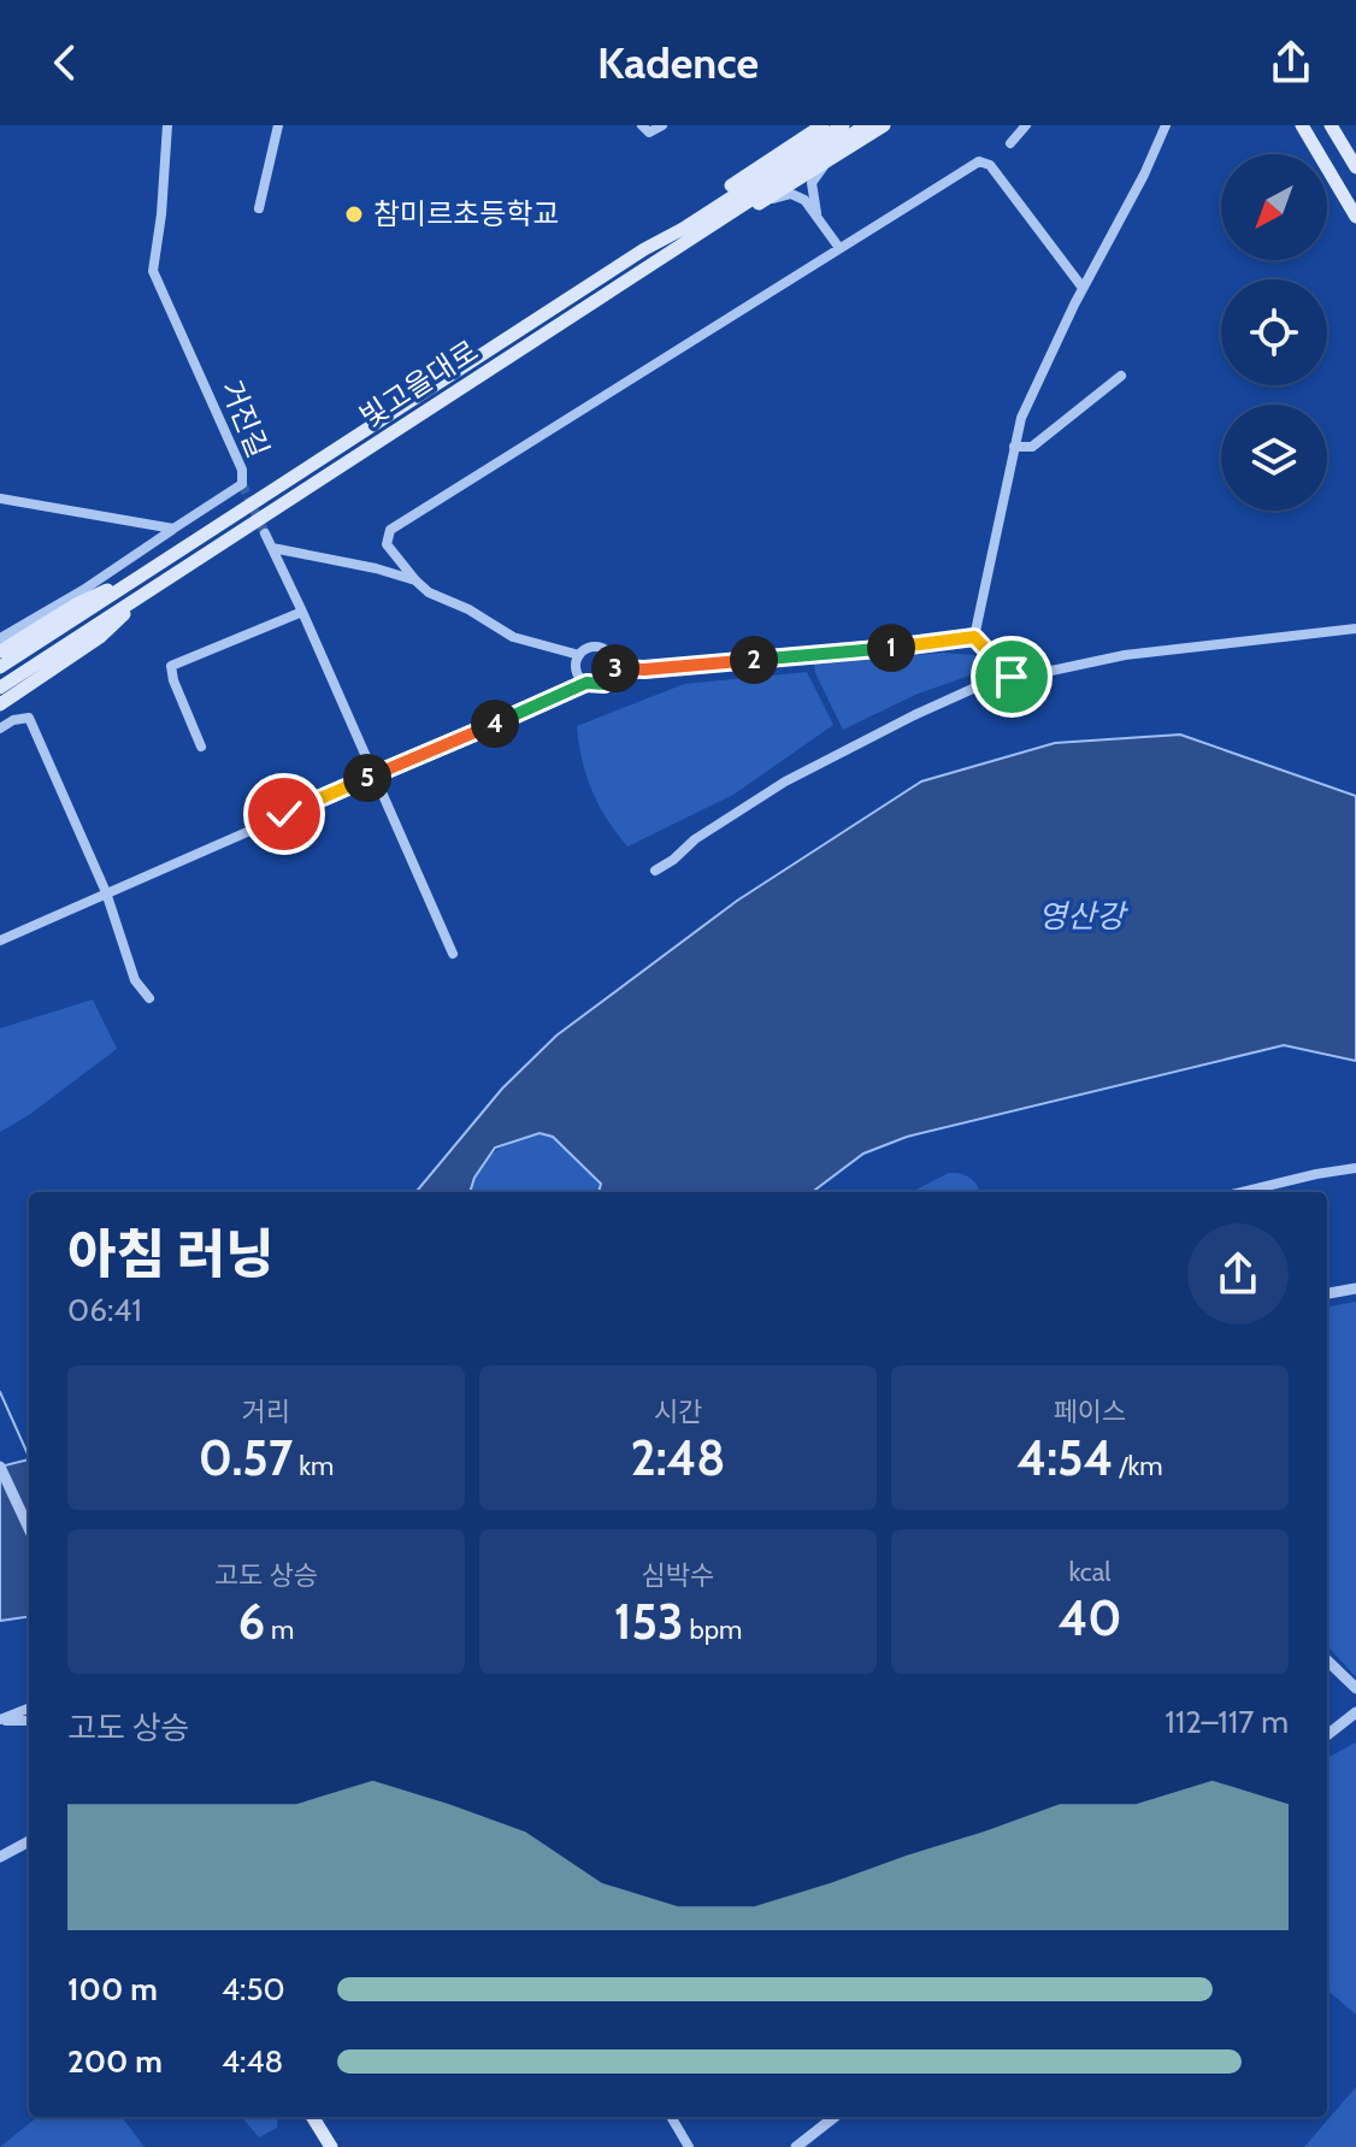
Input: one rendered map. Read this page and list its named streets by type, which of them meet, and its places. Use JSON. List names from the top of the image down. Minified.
{"streets":{"main road":["빛고을대로"],"street":["거진길"]},"water":["영산강"],"places":["참미르초등학교"],"north":"bottom left","page":{"header":"Kadence","pins":["1","2","3","4","5"],"heading":["아침 러닝","06:41"],"stats":[["거리","0.57 km"],["시간","2:48"],["페이스","4:54 /km"],["고도 상승","6 m"],["심박수","153 bpm"],["kcal","40"]],"chart":["고도 상승","112–117 m"],"list":[{"name":"100 m","note":"4:50"},{"name":"200 m","note":"4:48"}]}}
